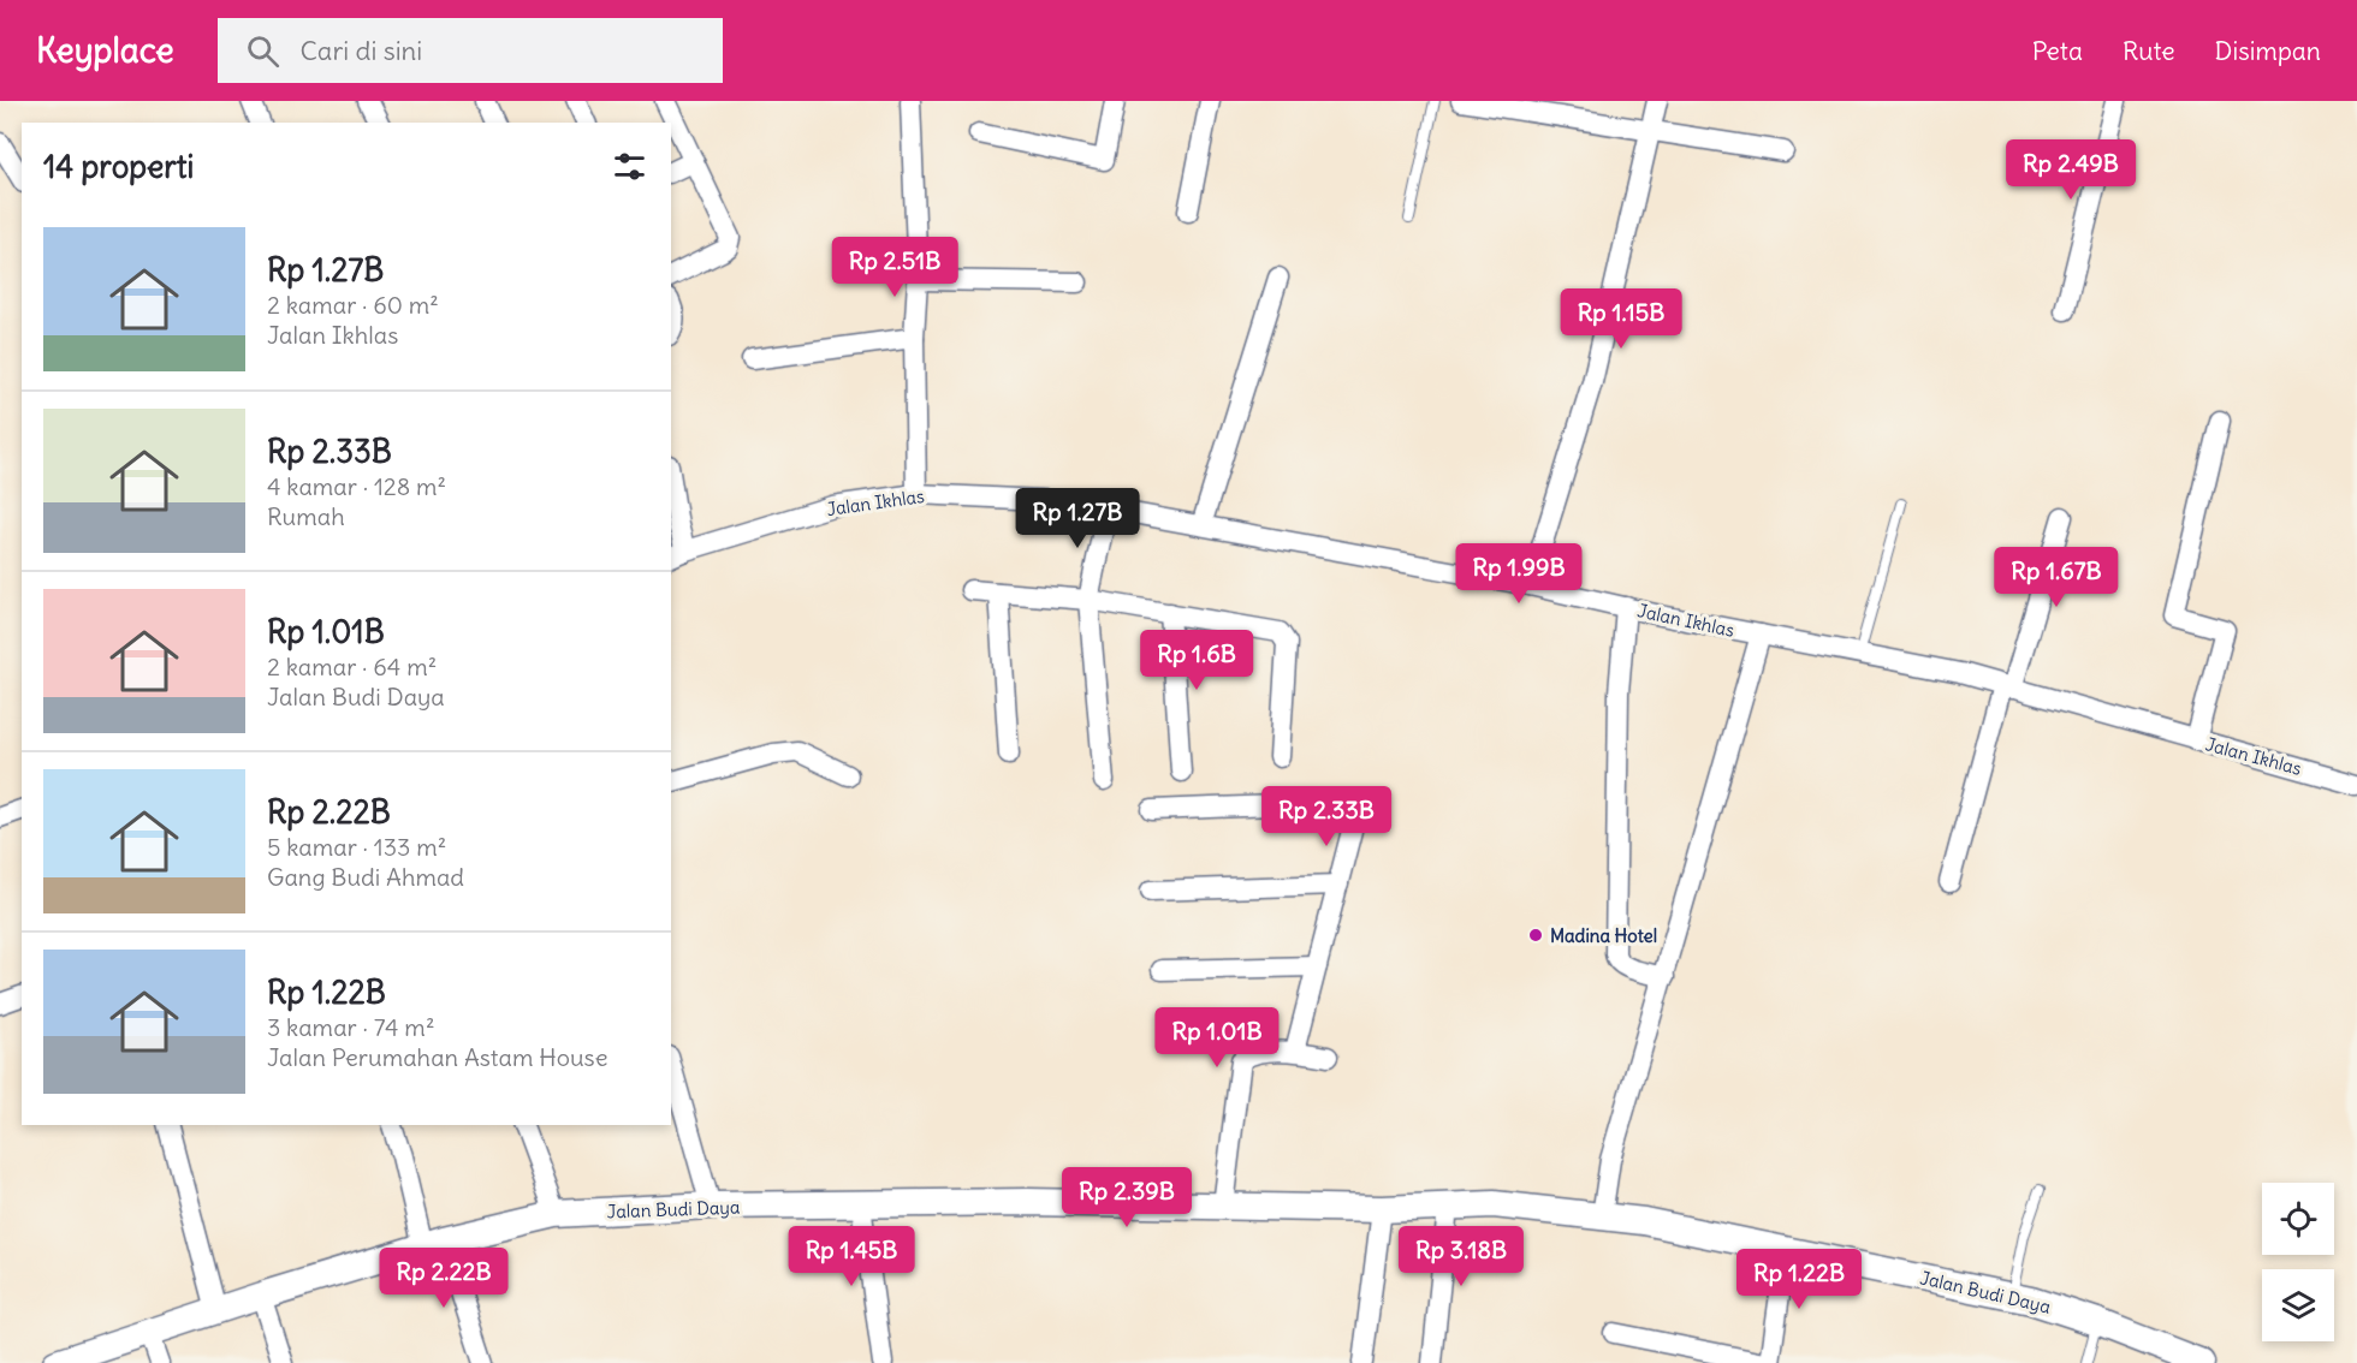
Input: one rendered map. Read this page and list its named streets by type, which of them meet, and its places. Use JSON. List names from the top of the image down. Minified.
{"streets":{"street":["Jalan Ikhlas","Jalan Budi Daya"]},"places":["Madina Hotel"],"page":{"header":"Keyplace","search":"Cari di sini","nav":["Peta","Rute","Disimpan"],"heading":"14 properti","price":["Rp 2.49B","Rp 2.51B","Rp 1.15B","Rp 1.27B","Rp 1.99B","Rp 1.67B","Rp 1.6B","Rp 2.33B","Rp 1.01B","Rp 2.39B","Rp 1.45B","Rp 3.18B","Rp 2.22B","Rp 1.22B"],"list":[{"name":"Rp 1.27B","note":"2 kamar · 60 m² · Jalan Ikhlas"},{"name":"Rp 2.33B","note":"4 kamar · 128 m² · Rumah"},{"name":"Rp 1.01B","note":"2 kamar · 64 m² · Jalan Budi Daya"},{"name":"Rp 2.22B","note":"5 kamar · 133 m² · Gang Budi Ahmad"},{"name":"Rp 1.22B","note":"3 kamar · 74 m² · Jalan Perumahan Astam House"}]}}
